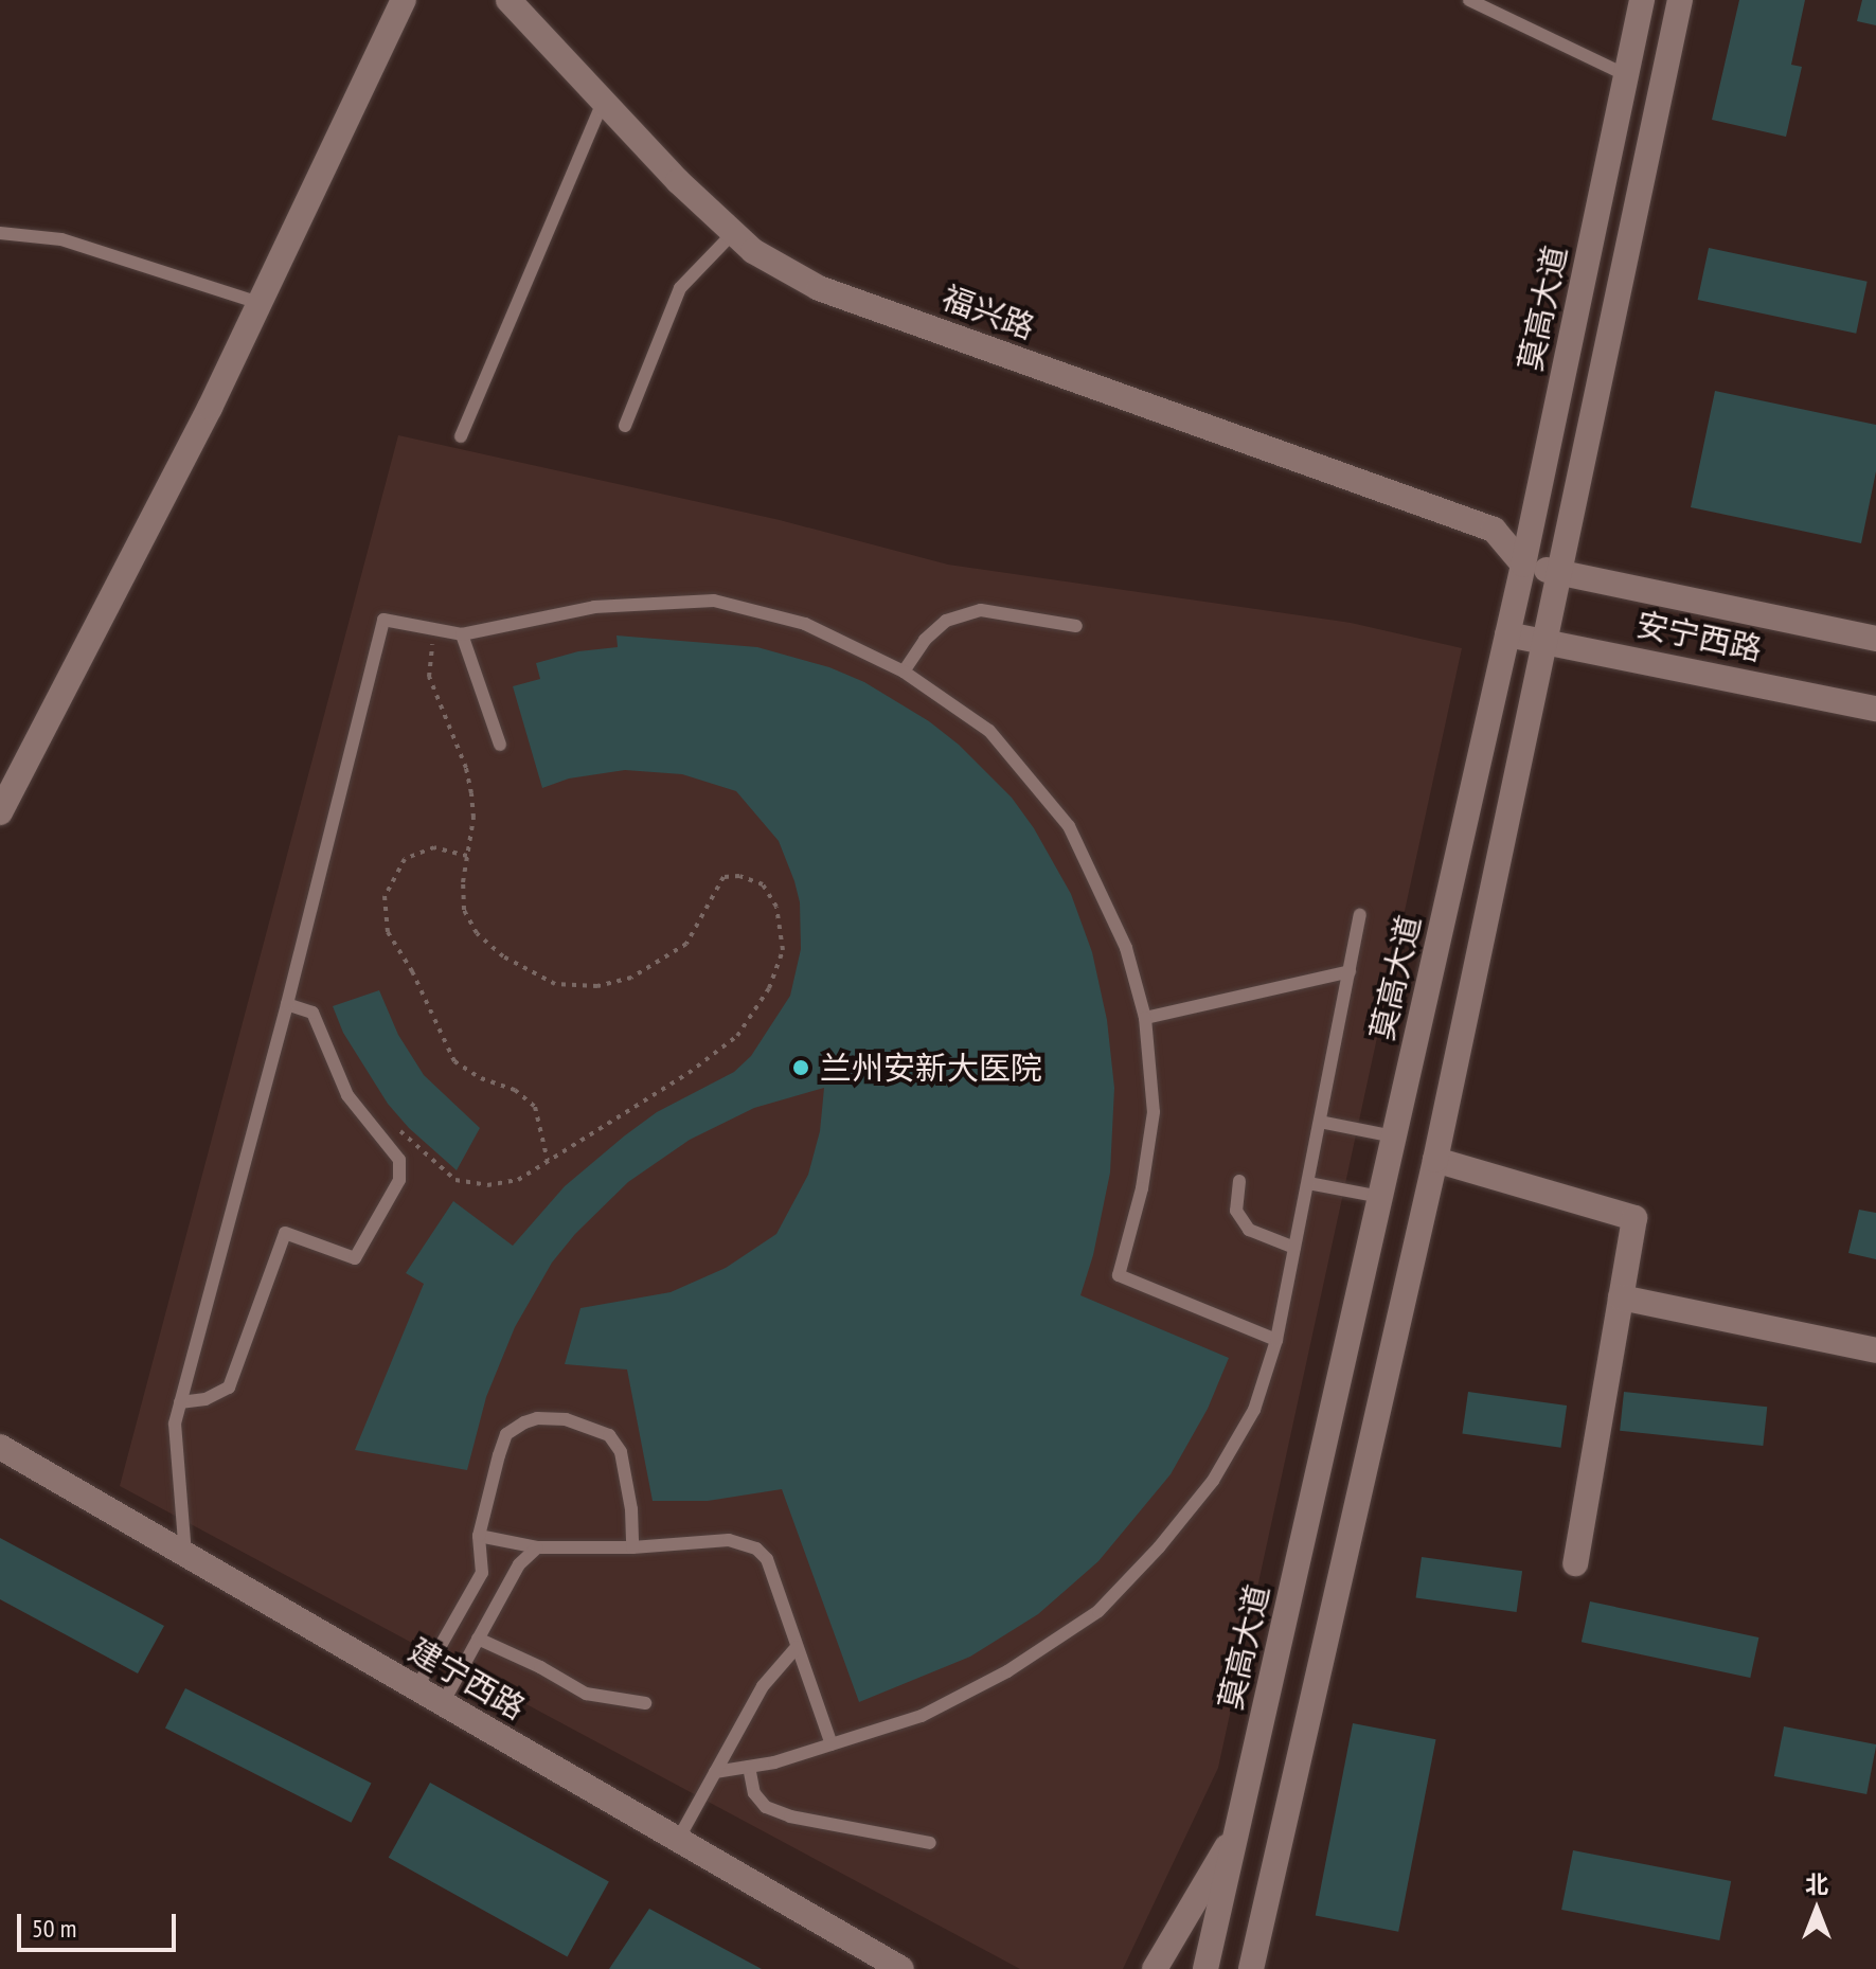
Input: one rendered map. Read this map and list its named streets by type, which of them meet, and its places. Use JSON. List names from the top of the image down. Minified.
{"streets":{"main road":["莫高大道","福兴路","安宁西路","建宁西路"]},"crossings":[["莫高大道","福兴路"],["莫高大道","安宁西路"],["福兴路","安宁西路"]],"places":["兰州安新大医院"],"scale_bar":"50 m","north":"top"}
